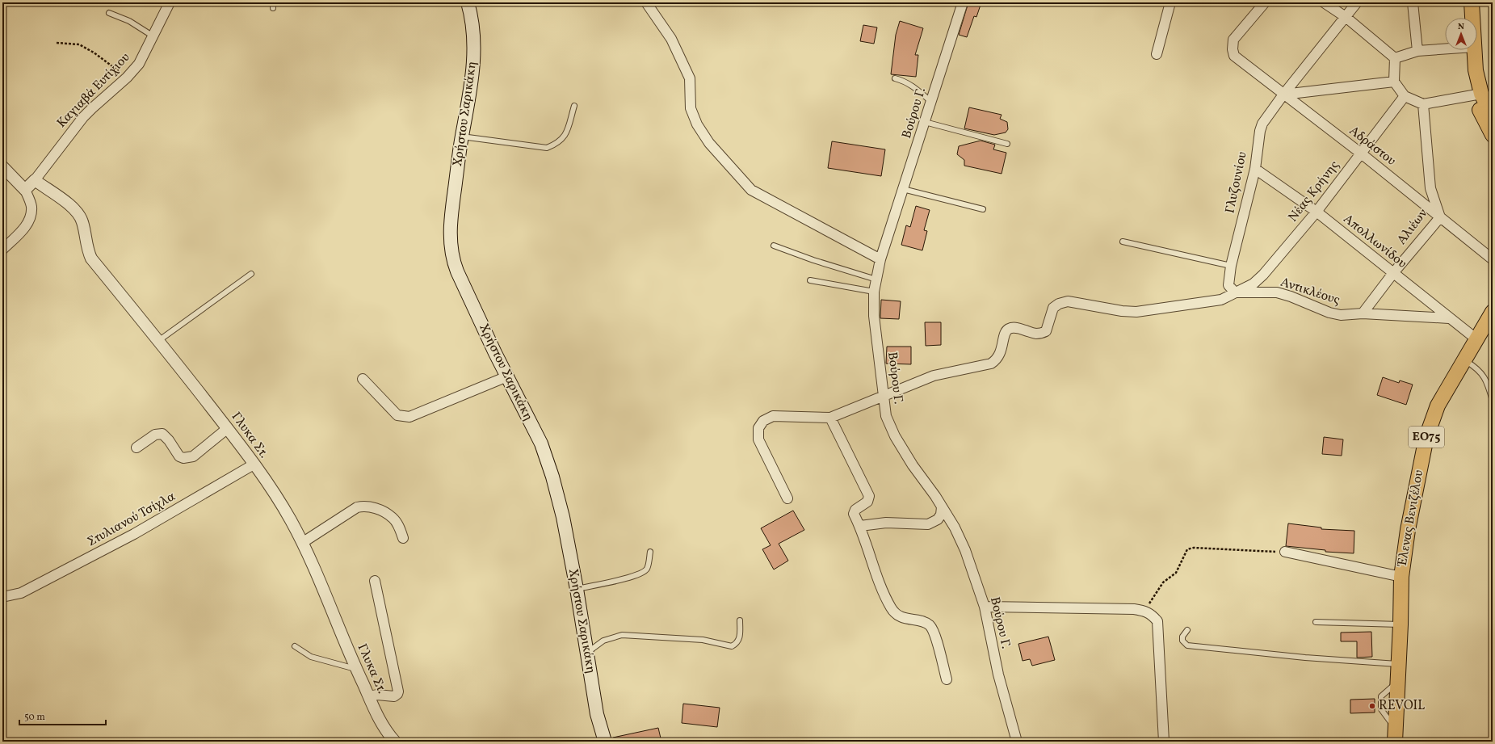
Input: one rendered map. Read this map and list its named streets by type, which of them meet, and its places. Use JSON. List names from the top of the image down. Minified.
{"streets":{"main road":["Χρήστου Σαρικάκη","ΕΟ75","Έλενας Βενιζέλου"],"street":["Καγιαβά Ευτίχιου","Βούρου Γ.","Αδράστου","Γλυζουνίου","Νέας Κρήνης","Αλιέων","Απολλωνίδου","Αντικλέους","Γλυκα Στ.","Στυλιανού Τσίχλα"]},"crossings":[["Καγιαβά Ευτίχιου","Γλυκα Στ."],["Βούρου Γ.","Νέας Κρήνης"],["Αδράστου","Γλυζουνίου"],["Αδράστου","Νέας Κρήνης"],["Αδράστου","Αλιέων"],["Γλυζουνίου","Νέας Κρήνης"],["Γλυζουνίου","Απολλωνίδου"],["Γλυζουνίου","Αντικλέους"],["Νέας Κρήνης","Απολλωνίδου"],["Νέας Κρήνης","Αντικλέους"],["Αλιέων","Απολλωνίδου"],["Αλιέων","Αντικλέους"],["Απολλωνίδου","Αντικλέους"],["Απολλωνίδου","Έλενας Βενιζέλου"],["Γλυκα Στ.","Στυλιανού Τσίχλα"]],"places":["REVOIL"],"scale_bar":"50 m","north":"top"}
